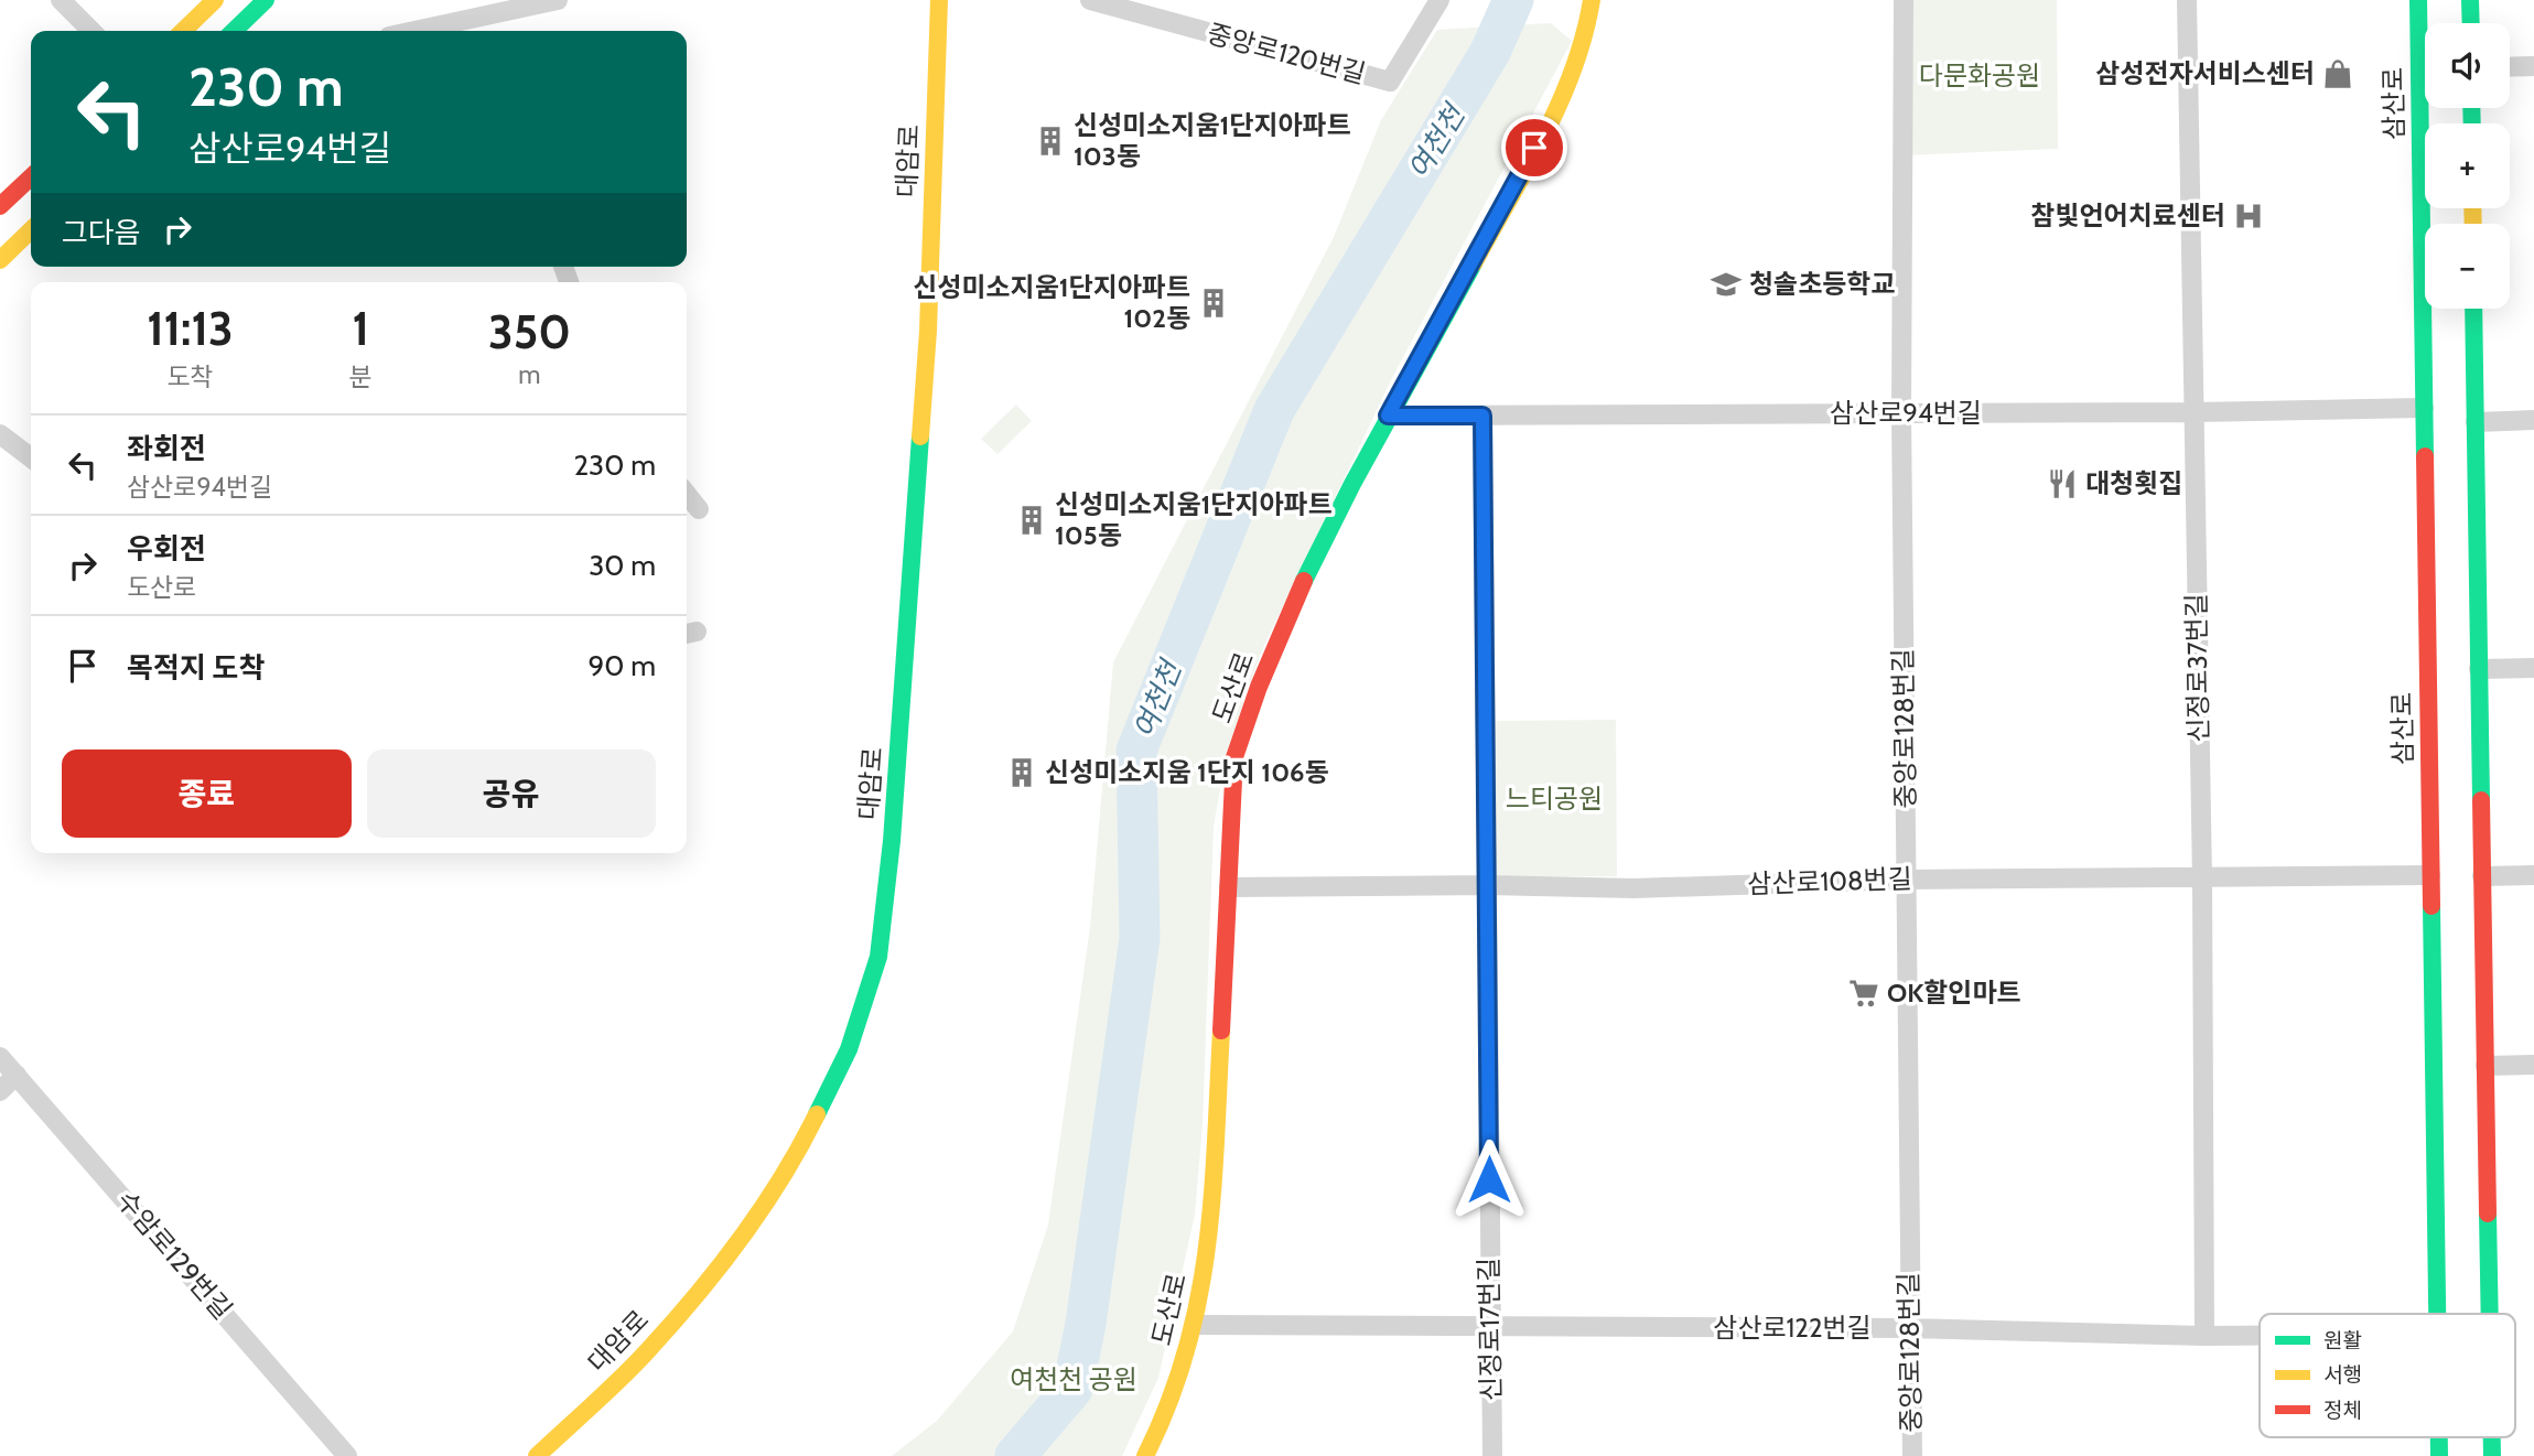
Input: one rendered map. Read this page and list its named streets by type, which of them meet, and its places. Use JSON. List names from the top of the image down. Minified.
{"streets":{"main road":["삼산로","대암로","도산로"],"street":["중앙로120번길","삼산로94번길","신정로37번길","중앙로128번길","삼산로108번길","수암로129번길","삼산로122번길","신정로17번길"]},"crossings":[["삼산로","삼산로94번길"],["삼산로","삼산로108번길"],["삼산로94번길","신정로37번길"],["삼산로94번길","도산로"],["삼산로94번길","중앙로128번길"],["삼산로94번길","신정로17번길"],["신정로37번길","삼산로108번길"],["신정로37번길","삼산로122번길"],["도산로","삼산로108번길"],["도산로","삼산로122번길"],["중앙로128번길","삼산로108번길"],["중앙로128번길","삼산로122번길"],["삼산로108번길","신정로17번길"],["삼산로122번길","신정로17번길"]],"water":["여천천"],"parks":["다문화공원","느티공원","여천천 공원"],"places":{"shop":["삼성전자서비스센터"],"building":["신성미소지움1단지아파트 103동","신성미소지움1단지아파트 102동","신성미소지움1단지아파트 105동","신성미소지움 1단지 106동"],"hospital":["참빛언어치료센터"],"school or university":["청솔초등학교"],"restaurant":["대청횟집"],"supermarket":["OK할인마트"]},"legend":["원활","서행","정체"],"page":{"map_buttons":["+","−"],"turn":["230 m","삼산로94번길"],"then":"그다음","eta":["11:13","도착","1","분","350","m"],"list":[{"name":"좌회전","note":"삼산로94번길","value":"230 m"},{"name":"우회전","note":"도산로","value":"30 m"},{"name":"목적지 도착","value":"90 m"}],"buttons":["종료","공유"]}}
